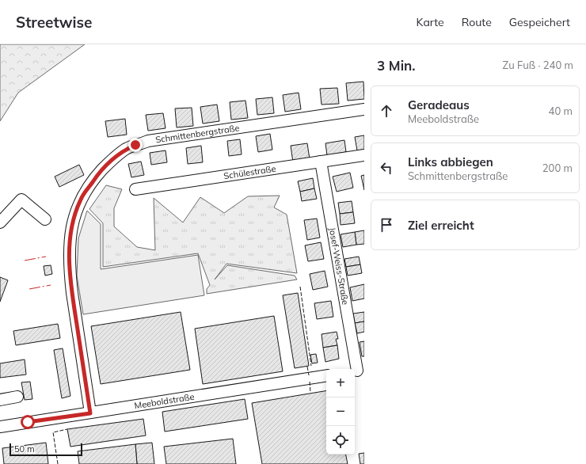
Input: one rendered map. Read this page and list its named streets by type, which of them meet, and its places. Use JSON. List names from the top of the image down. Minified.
{"streets":{"street":["Schmittenbergstraße","Schülestraße","Josef-Weiss-Straße","Meeboldstraße"]},"crossings":[["Schmittenbergstraße","Meeboldstraße"],["Schülestraße","Josef-Weiss-Straße"]],"scale_bar":"50 m","page":{"header":"Streetwise","nav":["Karte","Route","Gespeichert"],"heading":["3 Min.","Zu Fuß · 240 m"],"list":[["Geradeaus","Meeboldstraße","40 m"],["Links abbiegen","Schmittenbergstraße","200 m"],"Ziel erreicht"],"map_buttons":["+","−"],"scale":"50 m"}}
